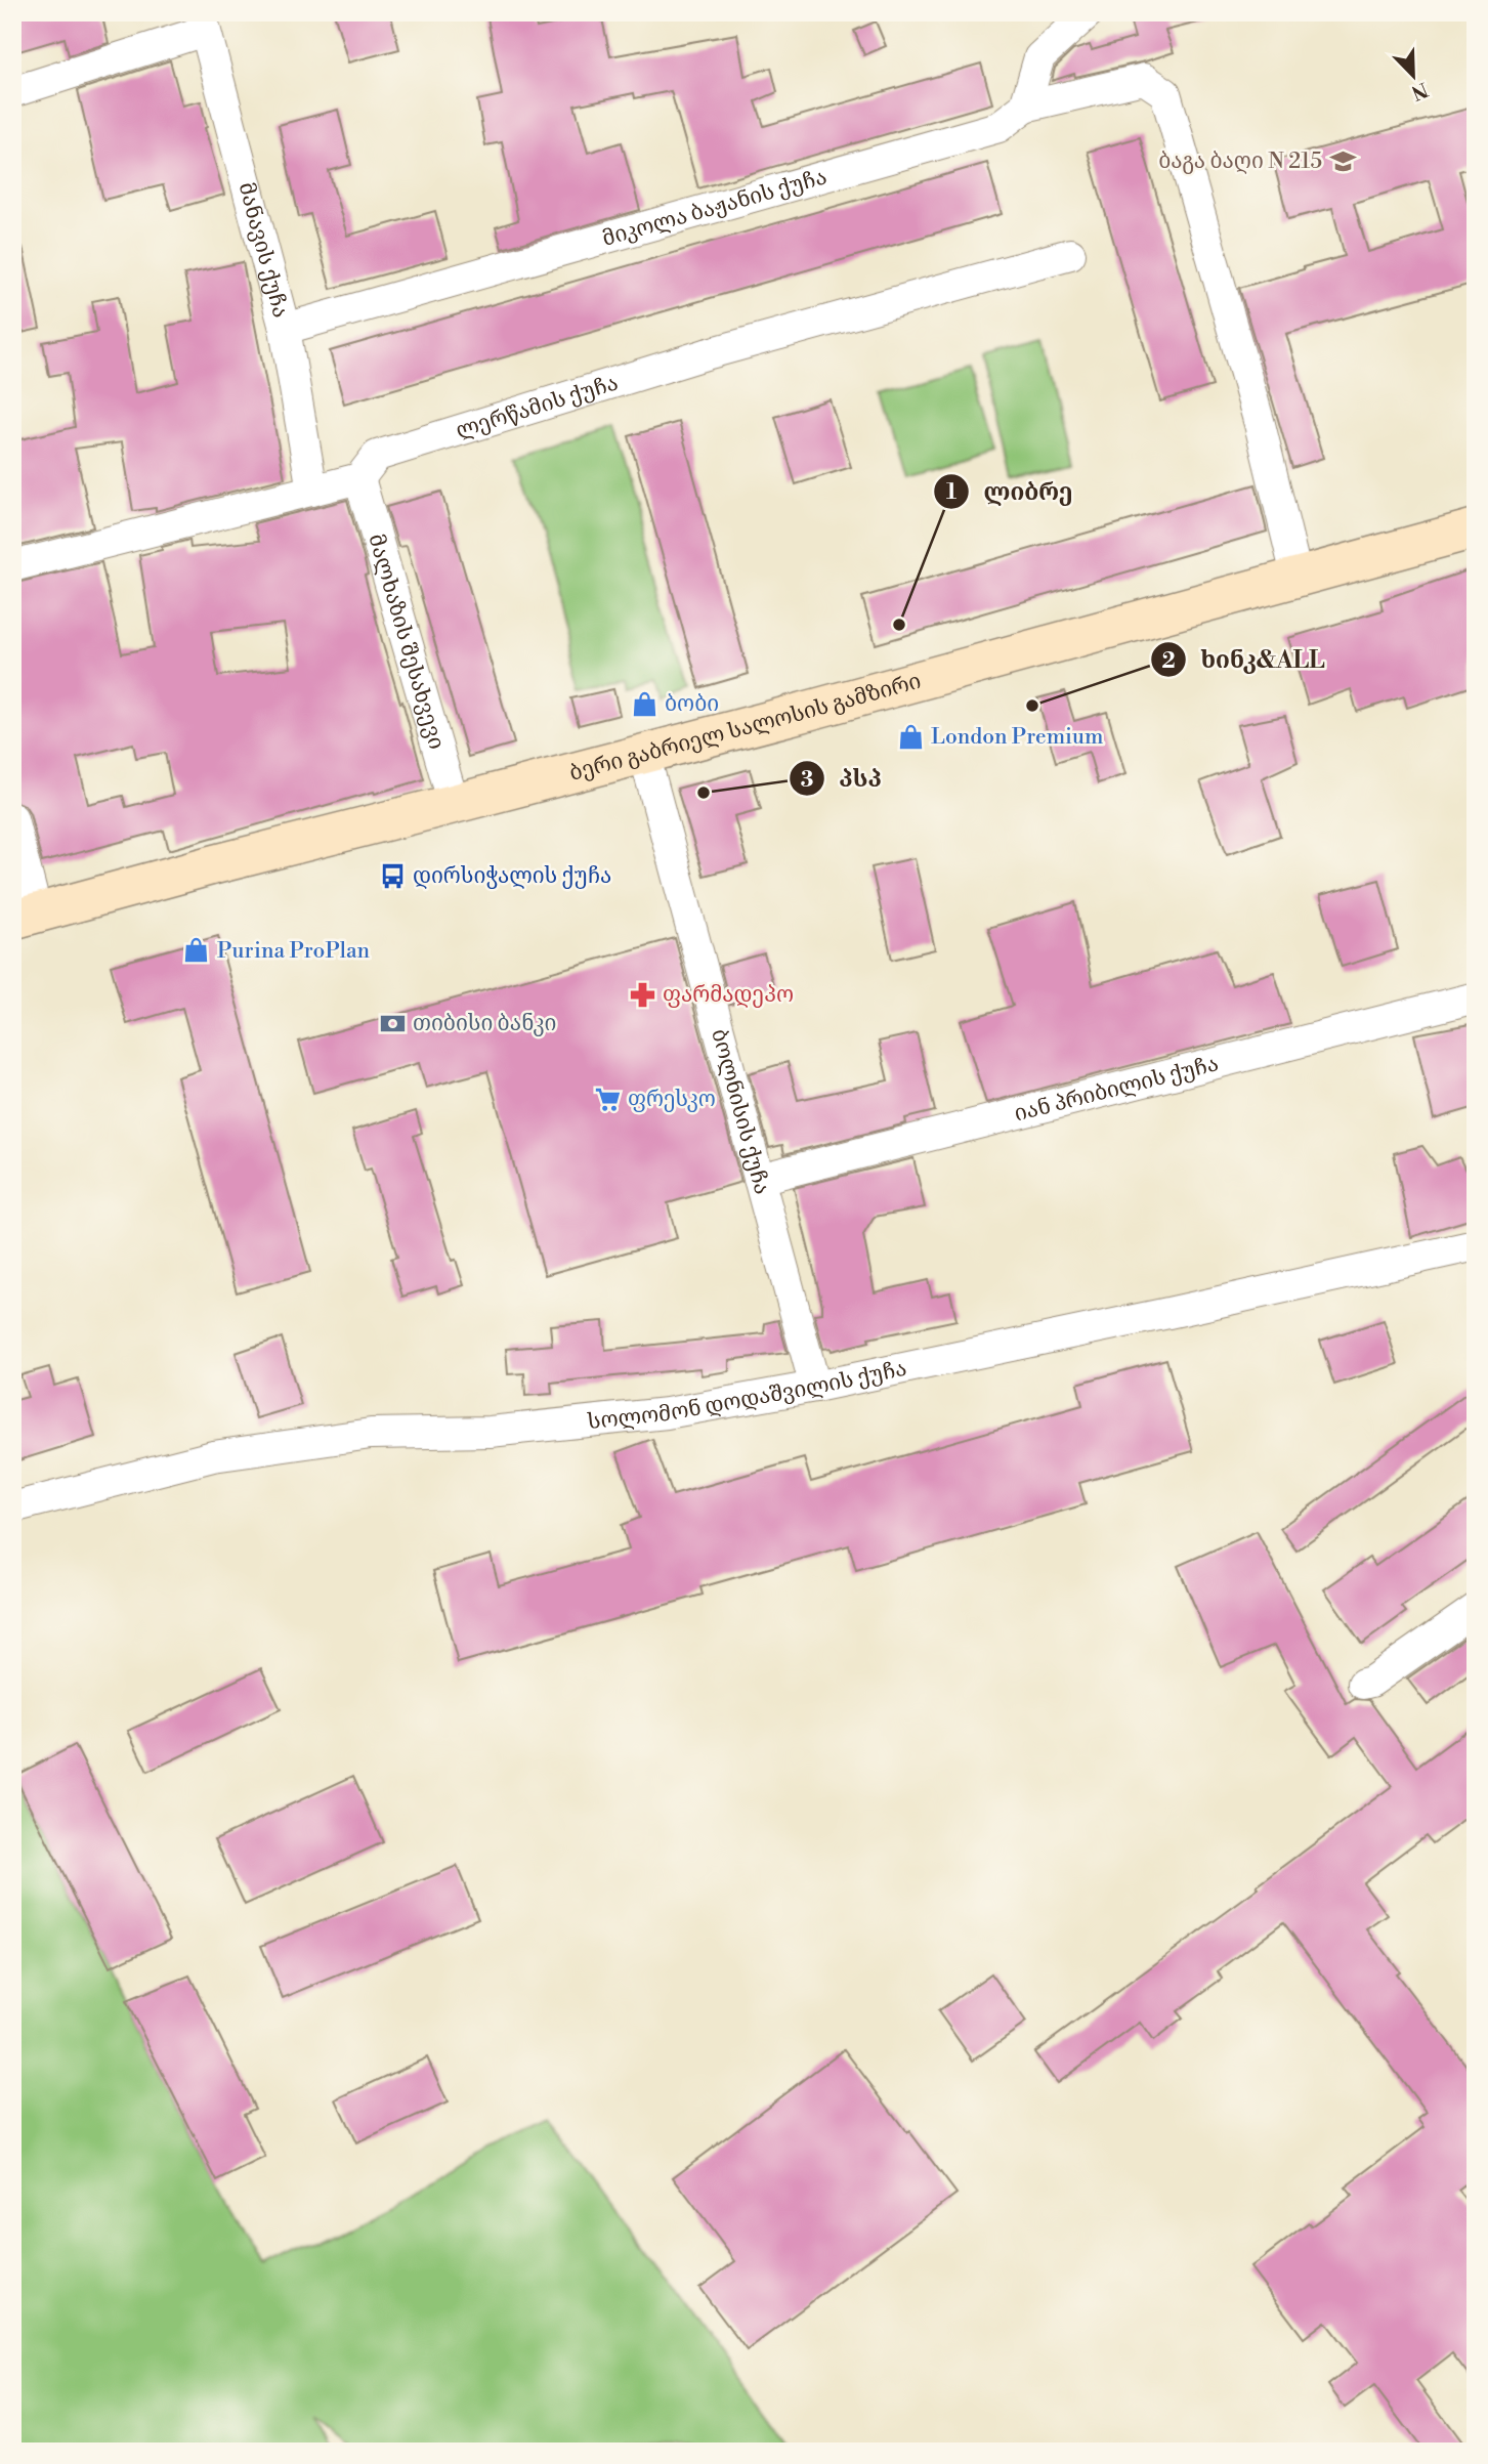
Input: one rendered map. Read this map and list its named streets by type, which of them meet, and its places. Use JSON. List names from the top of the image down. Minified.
{"streets":{"main road":["ბერი გაბრიელ სალოსის გამზირი"],"street":["მიკოლა ბაჟანის ქუჩა","მანავის ქუჩა","ლერწამის ქუჩა","მალხაზის შესახვევი","იან პრიბილის ქუჩა","ბოლნისის ქუჩა","სოლომონ დოდაშვილის ქუჩა"]},"crossings":[["მიკოლა ბაჟანის ქუჩა","მანავის ქუჩა"],["ლერწამის ქუჩა","მალხაზის შესახვევი"],["მალხაზის შესახვევი","ბერი გაბრიელ სალოსის გამზირი"],["ბერი გაბრიელ სალოსის გამზირი","ბოლნისის ქუჩა"],["იან პრიბილის ქუჩა","ბოლნისის ქუჩა"],["ბოლნისის ქუჩა","სოლომონ დოდაშვილის ქუჩა"]],"places":{"school or university":["ბაგა ბაღი N 215"],"other":["ლიბრე","ხინკ&ALL","პსპ"],"shop":["ბობი","London Premium","Purina ProPlan"],"bus stop":["დირსიჭალის ქუჩა"],"pharmacy":["ფარმადეპო"],"bank":["თიბისი ბანკი"],"supermarket":["ფრესკო"]},"north":"bottom right"}
